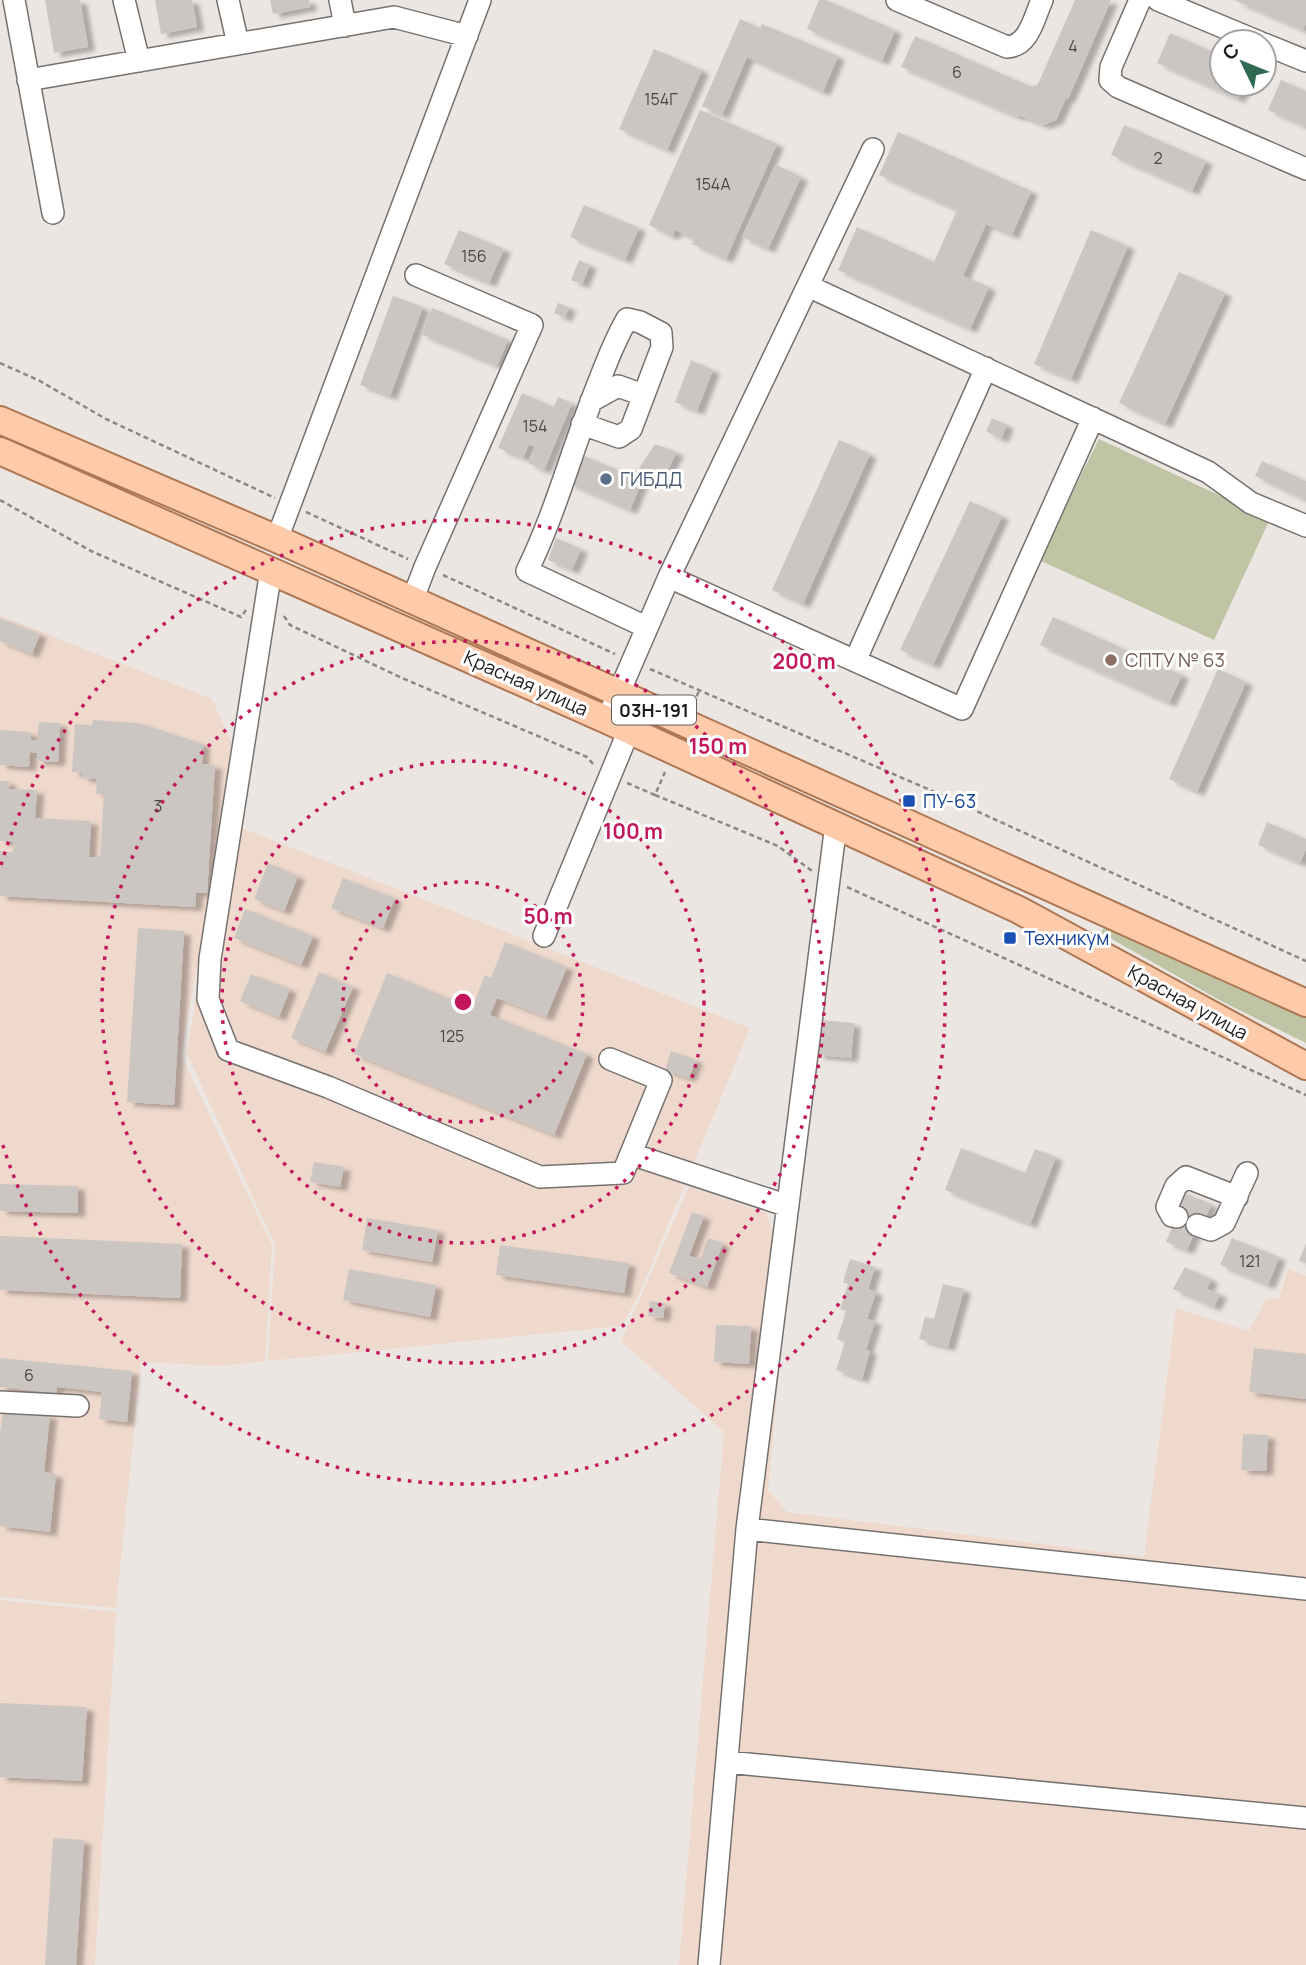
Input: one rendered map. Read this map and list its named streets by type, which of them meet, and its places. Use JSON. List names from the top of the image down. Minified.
{"streets":{"main road":["Красная улица","03Н-191"]},"places":{"other":["ГИБДД","СПТУ № 63"],"transit":["ПУ-63","Техникум"]},"house_numbers":["4","6","154Г","2","154А","156","154","3","125","121","6"],"north":"top left","rings":["200 m","150 m","100 m","50 m"]}
